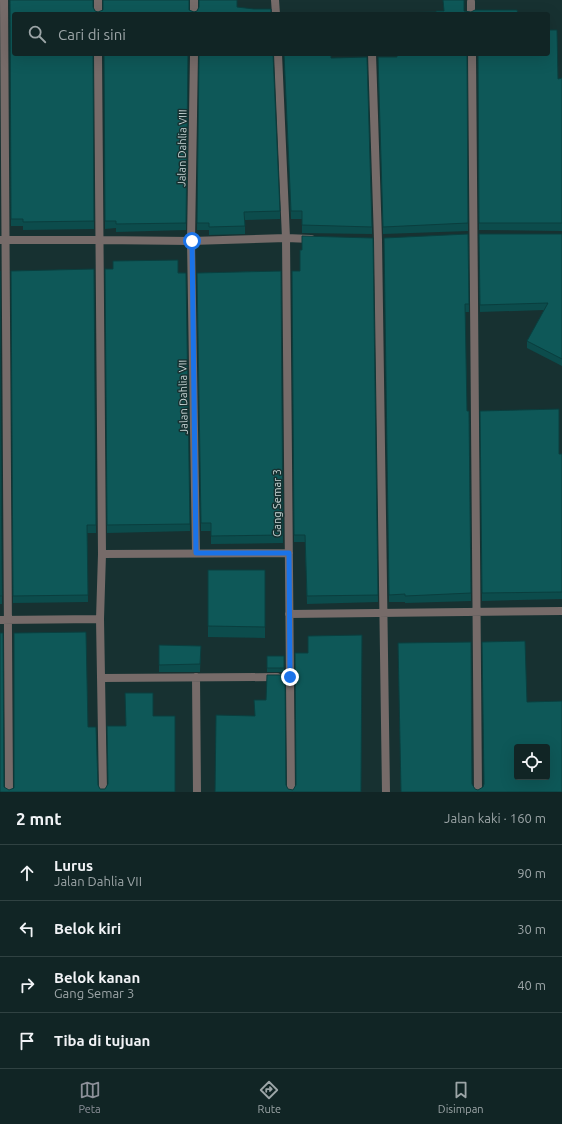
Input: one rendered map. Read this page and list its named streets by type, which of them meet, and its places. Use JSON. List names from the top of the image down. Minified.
{"streets":{"street":["Jalan Dahlia VIII","Jalan Dahlia VII","Gang Semar 3"]},"crossings":[["Jalan Dahlia VIII","Jalan Dahlia VII"]],"page":{"search":"Cari di sini","heading":["2 mnt","Jalan kaki · 160 m"],"list":[["Lurus","Jalan Dahlia VII","90 m"],["Belok kiri","30 m"],["Belok kanan","Gang Semar 3","40 m"],"Tiba di tujuan"],"nav":["Peta","Rute","Disimpan"]}}
